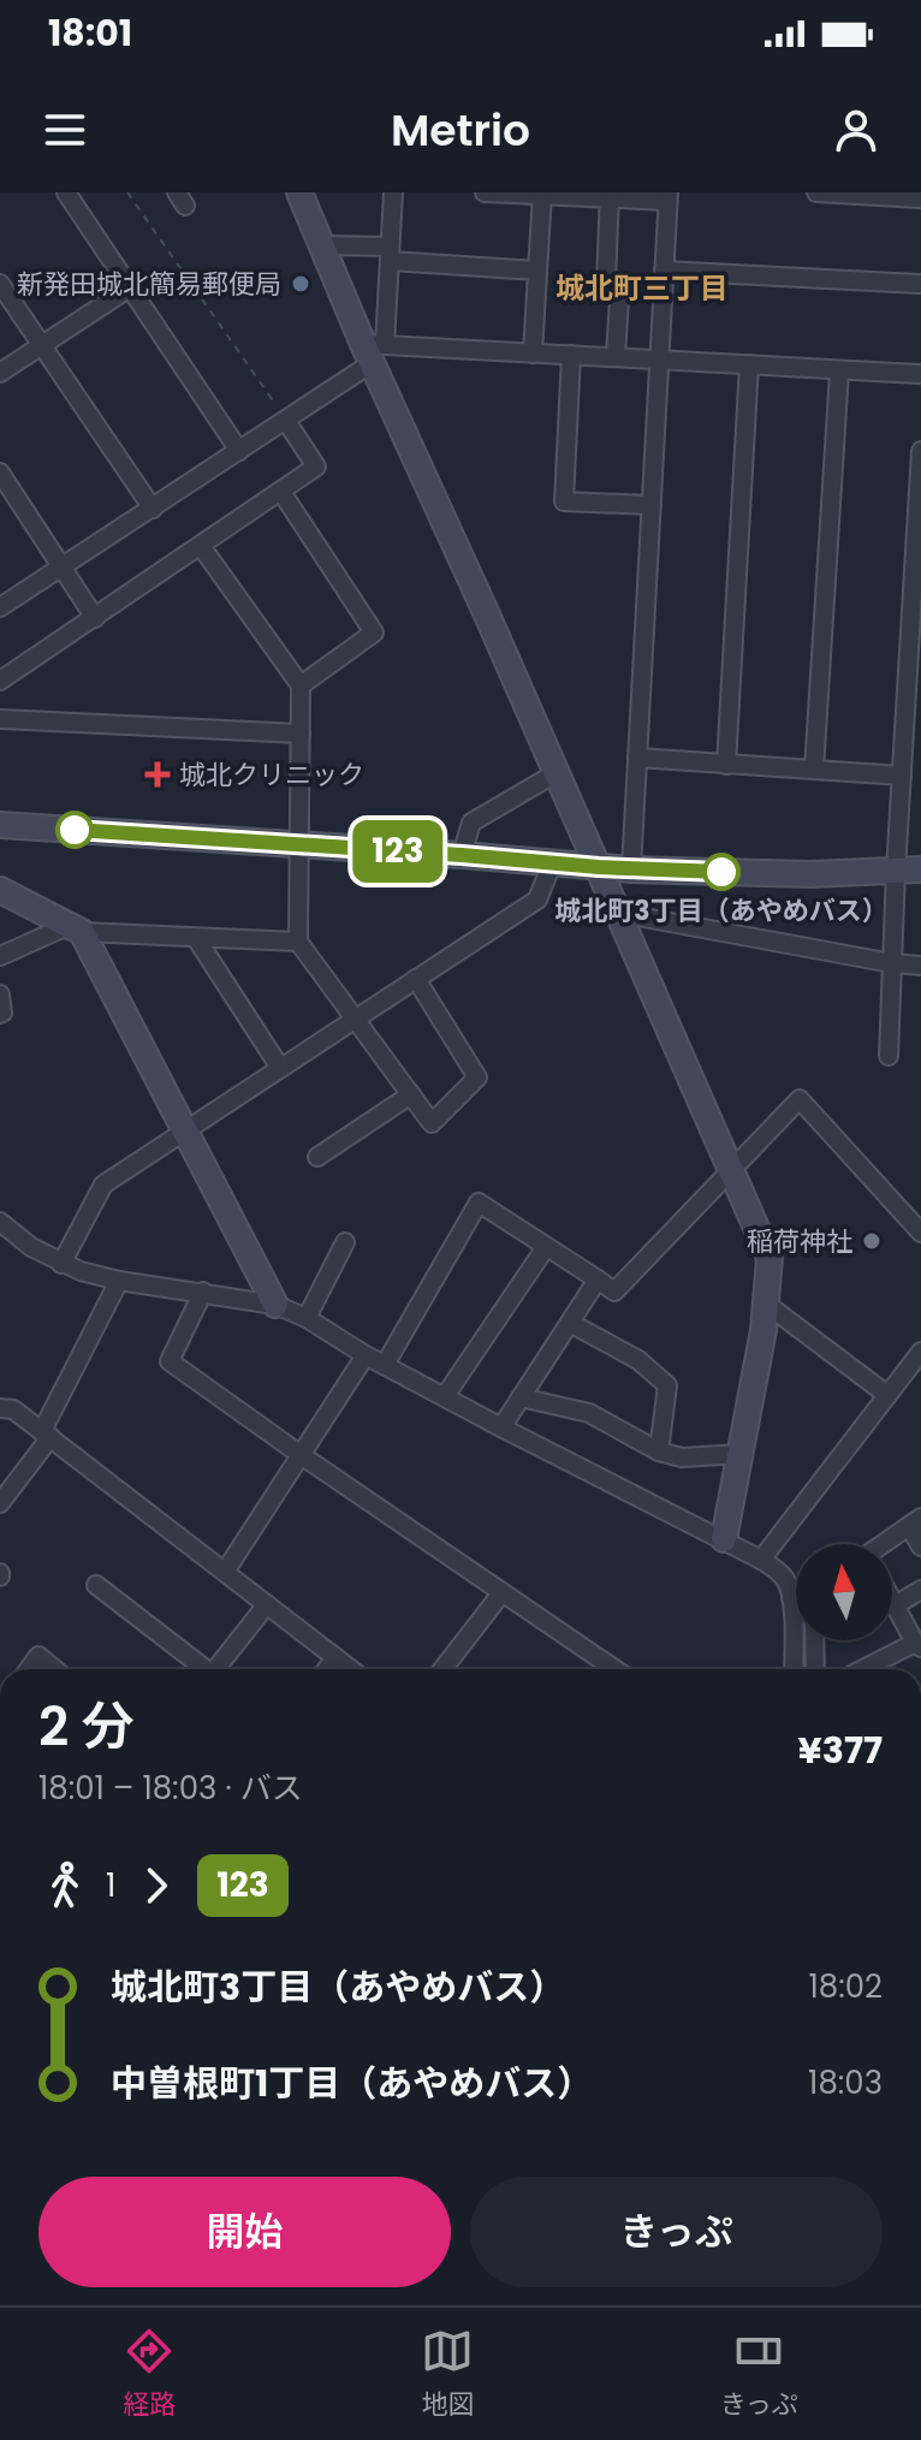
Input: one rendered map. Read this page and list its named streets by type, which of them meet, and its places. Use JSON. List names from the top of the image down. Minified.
{"districts":["城北町三丁目"],"places":{"other":["新発田城北簡易郵便局","城北町3丁目（あやめバス）","稲荷神社"],"health":["城北クリニック"]},"lines":["bus line 123"],"north":"top","page":{"status":"18:01","header":"Metrio","on_map":"123","heading":["2 分","18:01 – 18:03 · バス","¥377"],"legs":["1","123"],"list":[{"name":"城北町3丁目（あやめバス）","value":"18:02"},{"name":"中曽根町1丁目（あやめバス）","value":"18:03"}],"buttons":["開始","きっぷ"],"tabs":["経路","地図","きっぷ"]}}
